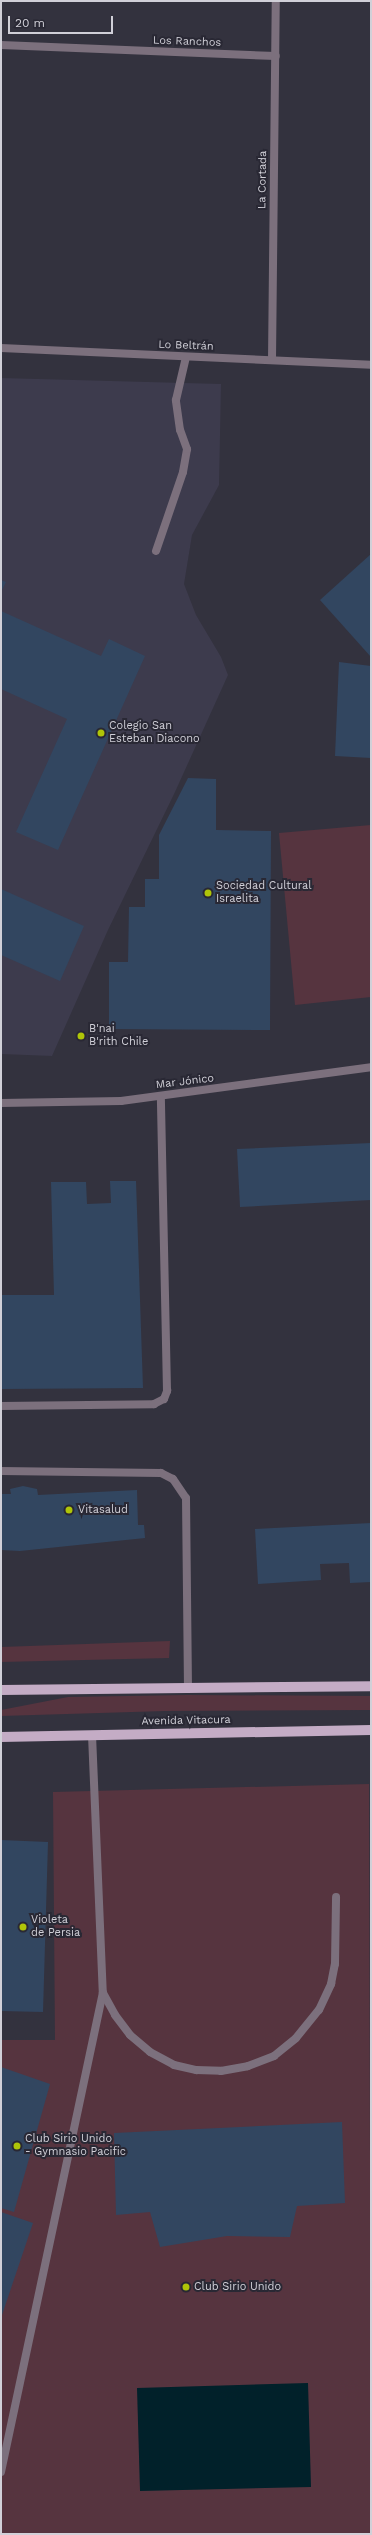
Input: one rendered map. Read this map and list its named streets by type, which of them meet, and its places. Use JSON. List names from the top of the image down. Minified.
{"streets":{"main road":["Avenida Vitacura"],"street":["Los Ranchos","La Cortada","Lo Beltrán","Mar Jónico"]},"crossings":[["Los Ranchos","La Cortada"],["La Cortada","Lo Beltrán"]],"places":["Colegio San Esteban Diacono","Sociedad Cultural Israelita","B'nai B'rith Chile","Vitasalud","Violeta de Persia","Club Sirio Unido - Gymnasio Pacific","Club Sirio Unido"],"scale_bar":"20 m"}
